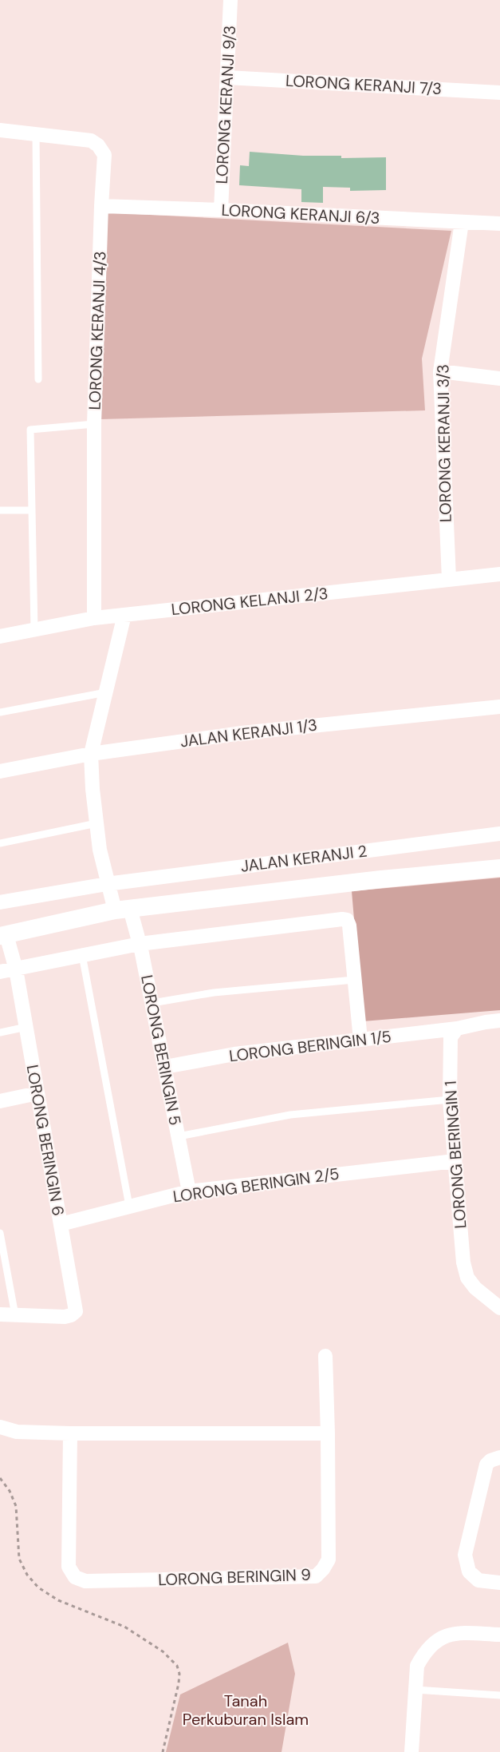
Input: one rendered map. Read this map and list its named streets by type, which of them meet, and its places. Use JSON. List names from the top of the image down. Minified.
{"streets":{"street":["LORONG KERANJI 7/3","LORONG KERANJI 9/3","LORONG KERANJI 6/3","LORONG KERANJI 4/3","LORONG KERANJI 3/3","LORONG KELANJI 2/3","JALAN KERANJI 1/3","JALAN KERANJI 2","LORONG BERINGIN 1/5","LORONG BERINGIN 5","LORONG BERINGIN 6","LORONG BERINGIN 1","LORONG BERINGIN 2/5","LORONG BERINGIN 9"]},"crossings":[["LORONG KERANJI 7/3","LORONG KERANJI 9/3"],["LORONG KERANJI 9/3","LORONG KERANJI 6/3"],["LORONG KERANJI 6/3","LORONG KERANJI 4/3"],["LORONG KERANJI 6/3","LORONG KERANJI 3/3"],["LORONG KERANJI 4/3","LORONG KELANJI 2/3"],["LORONG KERANJI 3/3","LORONG KELANJI 2/3"],["LORONG KELANJI 2/3","LORONG BERINGIN 5"],["JALAN KERANJI 1/3","LORONG BERINGIN 5"],["JALAN KERANJI 2","LORONG BERINGIN 5"],["LORONG BERINGIN 1/5","LORONG BERINGIN 5"],["LORONG BERINGIN 1/5","LORONG BERINGIN 1"],["LORONG BERINGIN 5","LORONG BERINGIN 2/5"],["LORONG BERINGIN 6","LORONG BERINGIN 2/5"],["LORONG BERINGIN 1","LORONG BERINGIN 2/5"]],"parks":["Tanah Perkuburan Islam"]}
